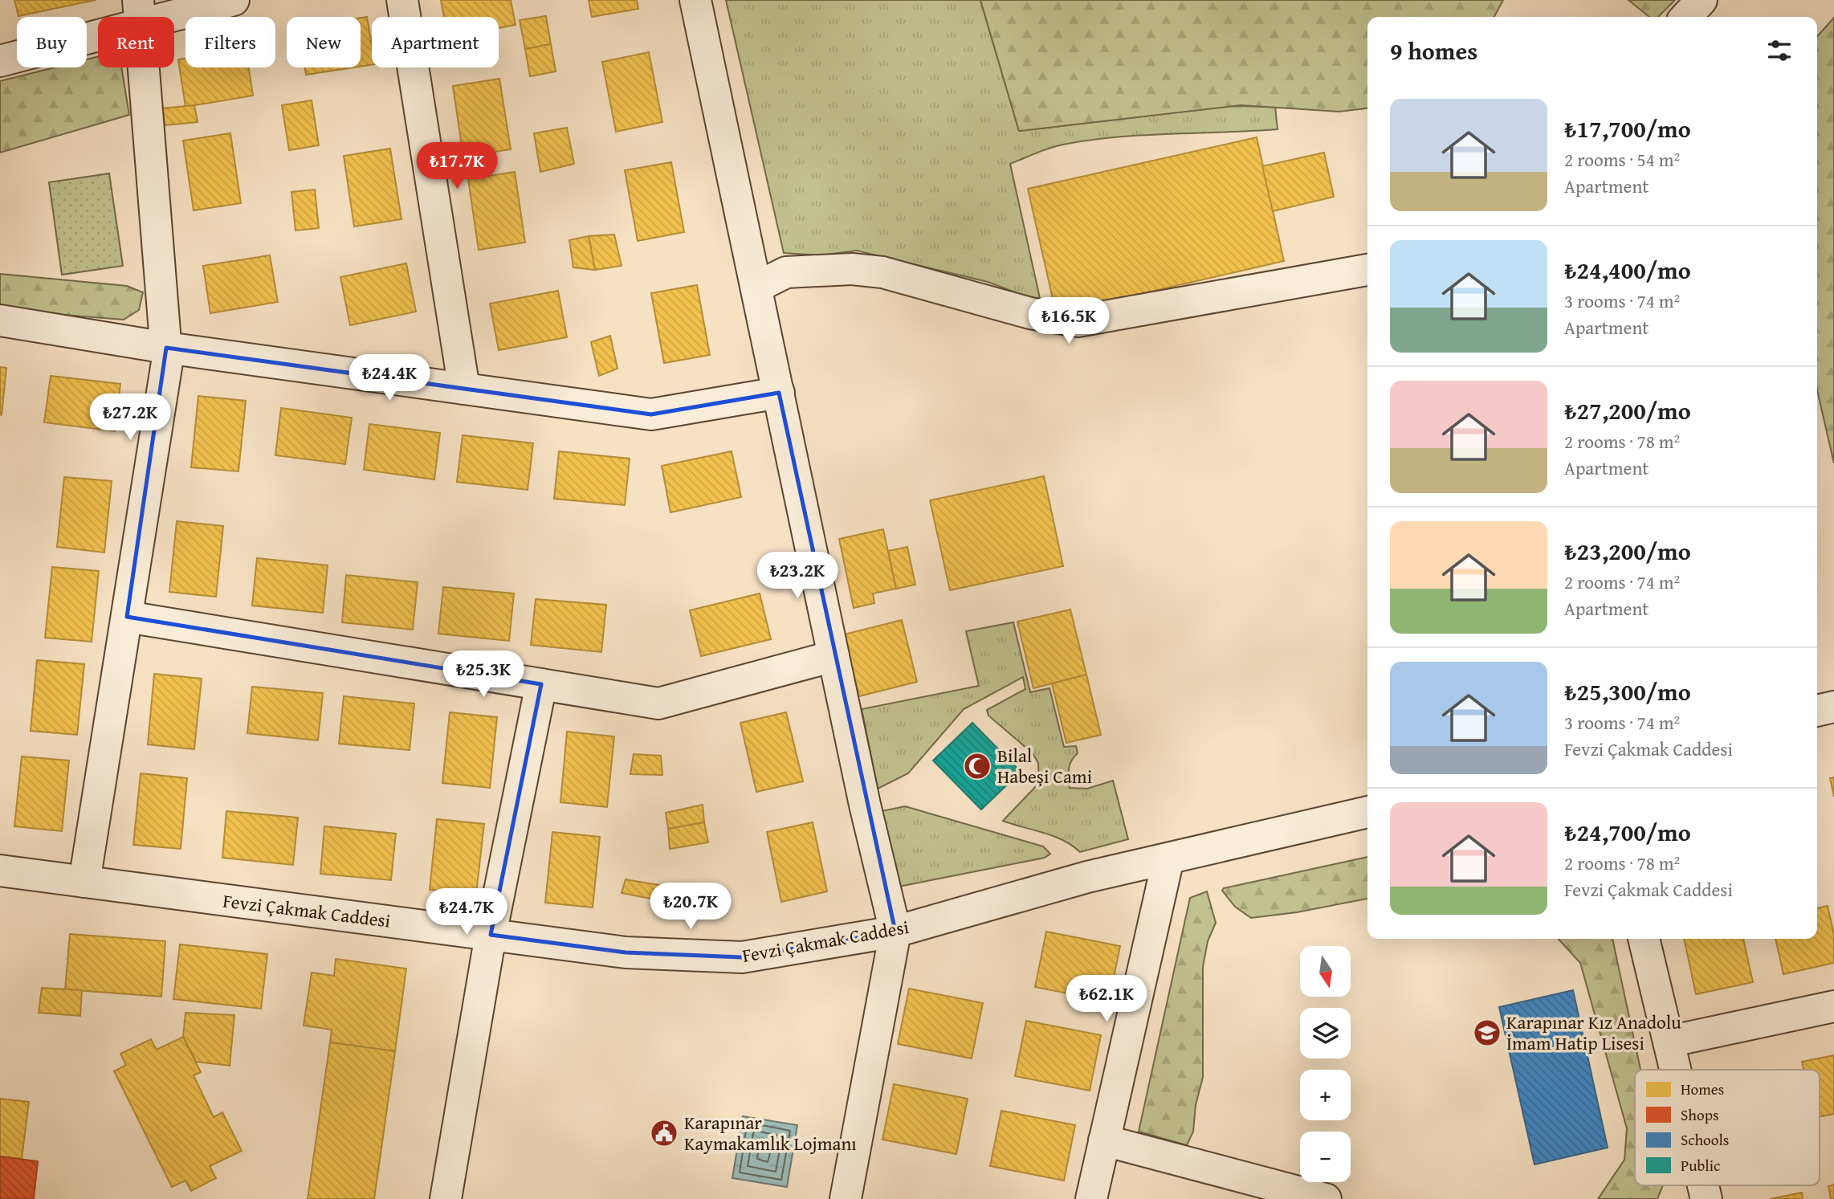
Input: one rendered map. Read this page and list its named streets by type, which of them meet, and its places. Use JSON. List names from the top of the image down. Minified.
{"streets":{"street":["Fevzi Çakmak Caddesi"]},"places":{"mosque":["Bilal Habeşi Cami"],"school or university":["Karapınar Kız Anadolu İmam Hatip Lisesi"],"public building":["Karapınar Kaymakamlık Lojmanı"]},"legend":["Homes","Shops","Schools","Public"],"north":"bottom","page":{"chip":["Buy","Rent","Filters","New","Apartment"],"heading":"9 homes","list":[{"name":"₺17,700/mo","note":"2 rooms · 54 m² · Apartment"},{"name":"₺24,400/mo","note":"3 rooms · 74 m² · Apartment"},{"name":"₺27,200/mo","note":"2 rooms · 78 m² · Apartment"},{"name":"₺23,200/mo","note":"2 rooms · 74 m² · Apartment"},{"name":"₺25,300/mo","note":"3 rooms · 74 m² · Fevzi Çakmak Caddesi"},{"name":"₺24,700/mo","note":"2 rooms · 78 m² · Fevzi Çakmak Caddesi"}],"price":["₺17.7K","₺16.5K","₺24.4K","₺27.2K","₺23.2K","₺25.3K","₺20.7K","₺24.7K","₺62.1K"],"map_buttons":["+","−"]}}
